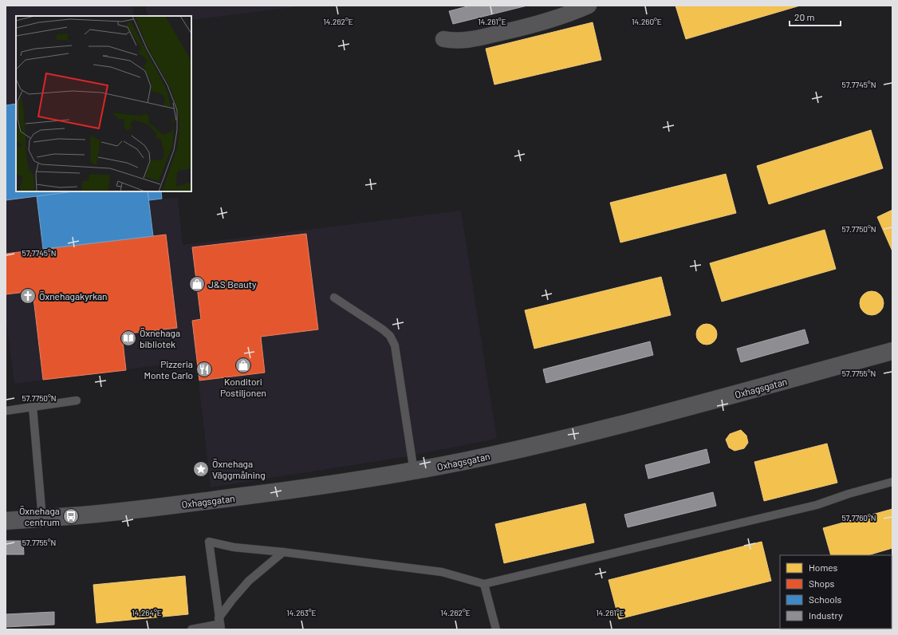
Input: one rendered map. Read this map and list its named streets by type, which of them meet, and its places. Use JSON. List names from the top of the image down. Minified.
{"streets":{"street":["Oxhagsgatan"]},"places":{"shop":["J&S Beauty","Konditori Postiljonen"],"church":["Öxnehagakyrkan"],"library":["Öxnehaga bibliotek"],"restaurant":["Pizzeria Monte Carlo"],"place":["Öxnehaga Väggmålning"],"bus stop":["Öxnehaga centrum"]},"legend":["Homes","Shops","Schools","Industry"],"scale_bar":"20 m","coordinates":["14.262°E","14.261°E","14.260°E","57.7745°N","57.7750°N","57.7755°N","57.7760°N","14.264°E","14.263°E"]}
